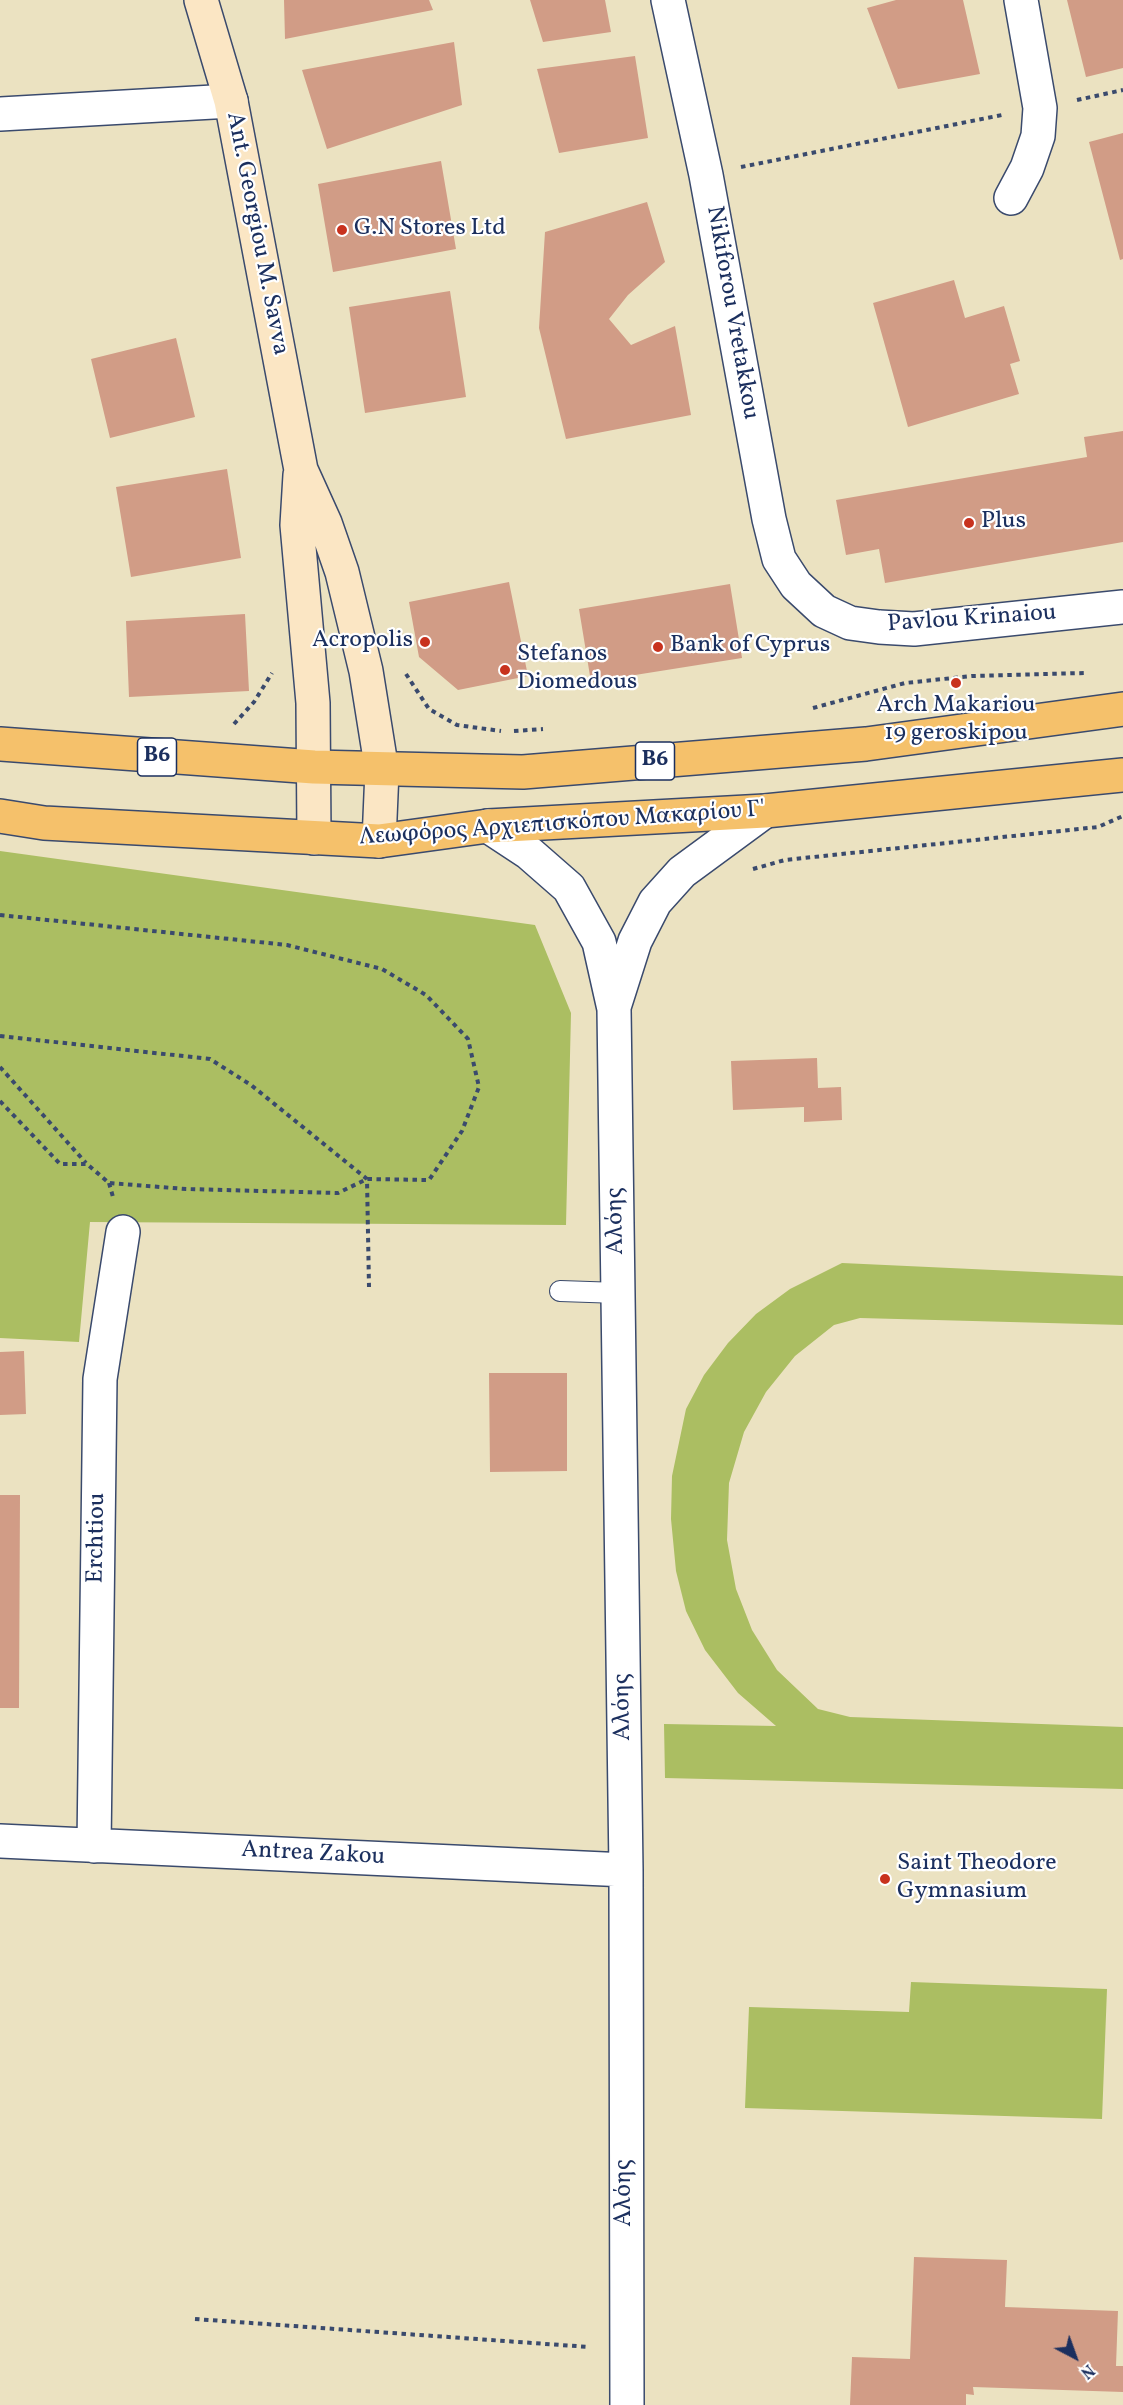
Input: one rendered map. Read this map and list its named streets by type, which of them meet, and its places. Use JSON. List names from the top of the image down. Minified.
{"streets":{"main road":["Ant. Georgiou M. Savva","B6","Λεωφόρος Αρχιεπισκόπου Μακαρίου Γ'"],"street":["Nikiforou Vretakkou","Pavlou Krinaiou","Αλόης","Erchtiou","Antrea Zakou"]},"crossings":[["Ant. Georgiou M. Savva","B6"],["Ant. Georgiou M. Savva","Λεωφόρος Αρχιεπισκόπου Μακαρίου Γ'"],["Nikiforou Vretakkou","Pavlou Krinaiou"],["Λεωφόρος Αρχιεπισκόπου Μακαρίου Γ'","Αλόης"],["Αλόης","Antrea Zakou"],["Erchtiou","Antrea Zakou"]],"places":["G.N Stores Ltd","Plus","Acropolis","Bank of Cyprus","Stefanos Diomedous","Arch Makariou 19 geroskipou","Saint Theodore Gymnasium"],"north":"bottom right"}
